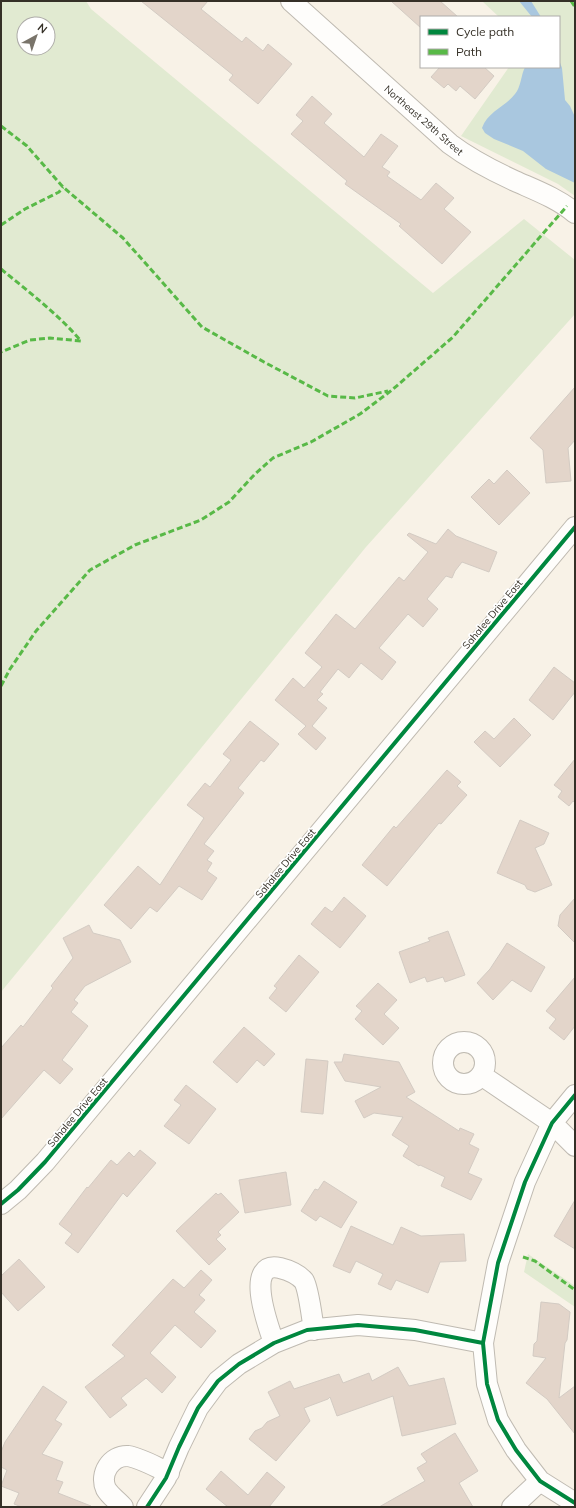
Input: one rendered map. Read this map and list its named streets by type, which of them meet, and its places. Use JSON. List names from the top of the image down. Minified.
{"streets":{"street":["Northeast 29th Street","Sahalee Drive East"]},"legend":["Cycle path","Path"],"north":"top right"}
